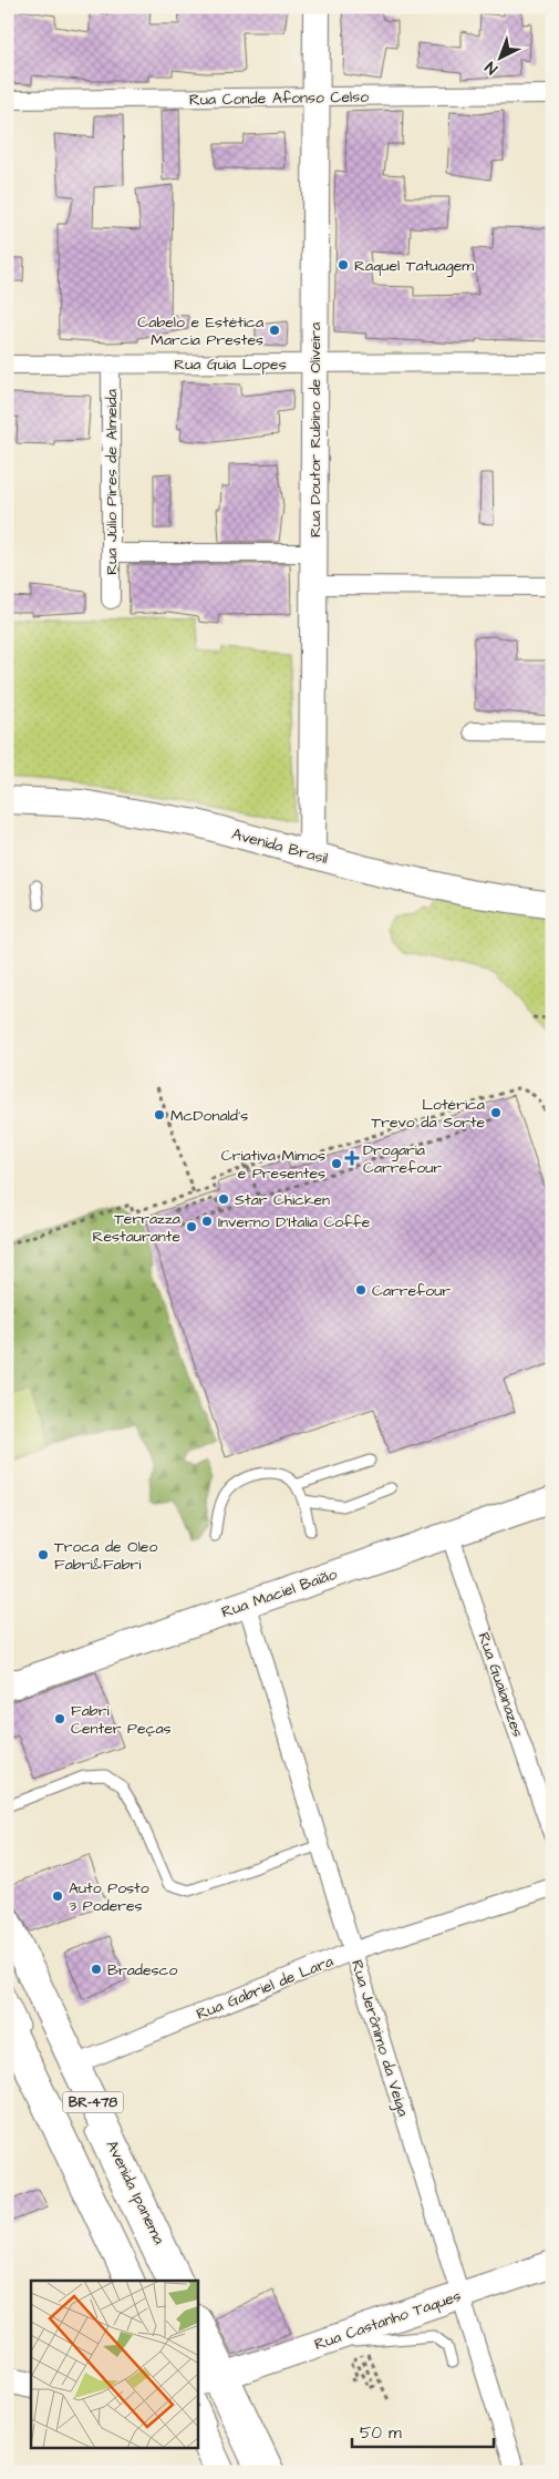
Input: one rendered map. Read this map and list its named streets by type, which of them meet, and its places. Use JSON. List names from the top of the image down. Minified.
{"streets":{"main road":["Rua Doutor Rubino de Oliveira","Avenida Brasil","Rua Maciel Baião","BR-478","Avenida Ipanema","Rua Castanho Taques"],"street":["Rua Conde Afonso Celso","Rua Guia Lopes","Rua Júlio Pires de Almeida","Rua Guaianazes","Rua Gabriel de Lara","Rua Jerônimo da Veiga"]},"crossings":[["Rua Conde Afonso Celso","Rua Doutor Rubino de Oliveira"],["Rua Guia Lopes","Rua Doutor Rubino de Oliveira"],["Rua Guia Lopes","Rua Júlio Pires de Almeida"],["Rua Doutor Rubino de Oliveira","Avenida Brasil"],["Rua Maciel Baião","Rua Guaianazes"],["Rua Maciel Baião","Rua Jerônimo da Veiga"],["Rua Gabriel de Lara","Rua Jerônimo da Veiga"],["Rua Gabriel de Lara","Avenida Ipanema"],["Rua Jerônimo da Veiga","Rua Castanho Taques"]],"places":{"other":["Raquel Tatuagem","Cabelo e Estética Marcia Prestes","Lotérica Trevo da Sorte","McDonald's","Criativa Mimos e Presentes","Star Chicken","Inverno D'Italia Coffe","Terrazza Restaurante","Carrefour","Troca de Oleo Fabri&Fabri","Fabri Center Peças","Auto Posto 3 Poderes","Bradesco"],"health":["Drogaria Carrefour"]},"scale_bar":"50 m","north":"bottom left"}
